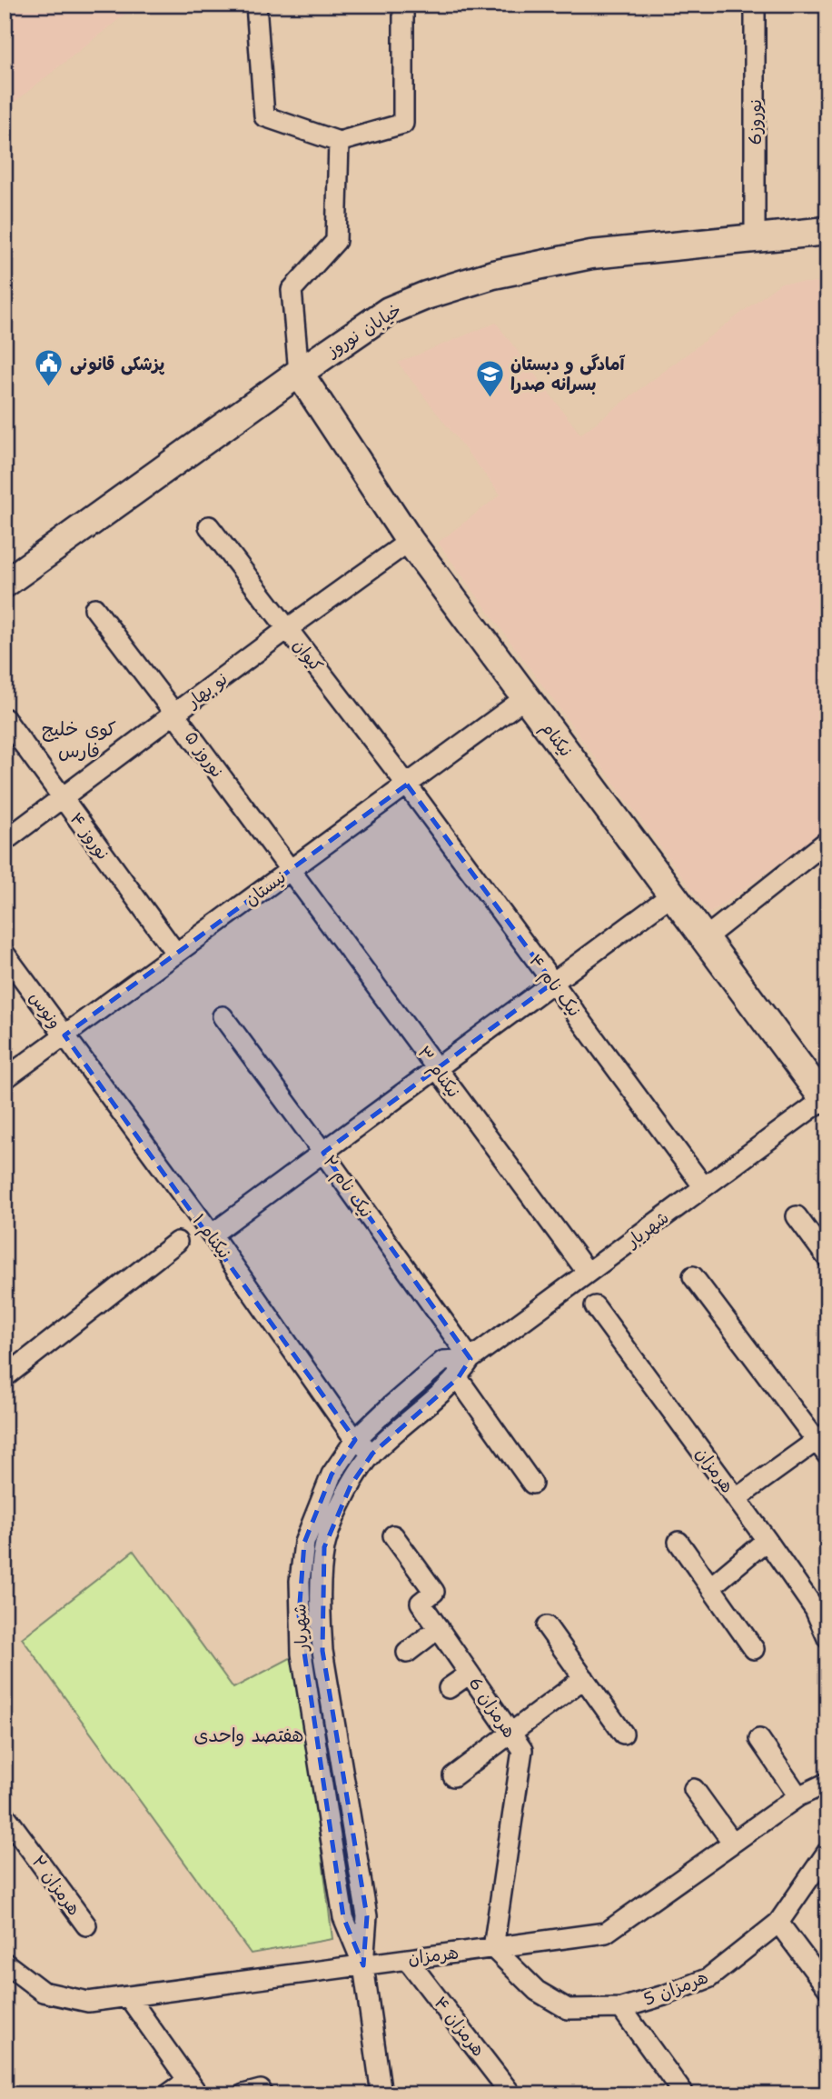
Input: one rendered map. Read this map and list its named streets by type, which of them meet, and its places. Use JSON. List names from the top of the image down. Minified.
{"streets":{"street":["نوروز6","خیابان نوروز","کیوان","نو بهار","نیکنام","نوروز ۵","نوروز ۴","نیستان","نیک نام ۴","ونوس","نیکنام ۳","نیک نام ۲","شهریار","نیکنام ۱","هرمزان","هرمزان 6","هرمزان ۲","هرمزان 5","هرمزان ۴"]},"crossings":[["نوروز6","خیابان نوروز"],["خیابان نوروز","نیکنام"],["کیوان","نو بهار"],["کیوان","نیستان"],["کیوان","نیک نام ۴"],["نو بهار","نیکنام"],["نو بهار","نوروز ۵"],["نو بهار","نوروز ۴"],["نیکنام","نیستان"],["نیکنام","شهریار"],["نوروز ۵","نیستان"],["نوروز ۵","نیکنام ۳"],["نوروز ۴","نیستان"],["نیستان","نیک نام ۴"],["نیستان","ونوس"],["نیستان","نیکنام ۳"],["نیستان","نیکنام ۱"],["نیک نام ۴","شهریار"],["ونوس","نیکنام ۱"],["نیکنام ۳","شهریار"],["نیک نام ۲","شهریار"],["شهریار","نیکنام ۱"],["شهریار","هرمزان"],["هرمزان","هرمزان 6"],["هرمزان","هرمزان 5"],["هرمزان","هرمزان ۴"],["هرمزان 6","هرمزان 5"]],"districts":["کوی خلیج فارس","هفتصد واحدی"],"places":{"public building":["پزشکی قانونی"],"school or university":["آمادگی و دبستان بسرانه صدرا"]}}
